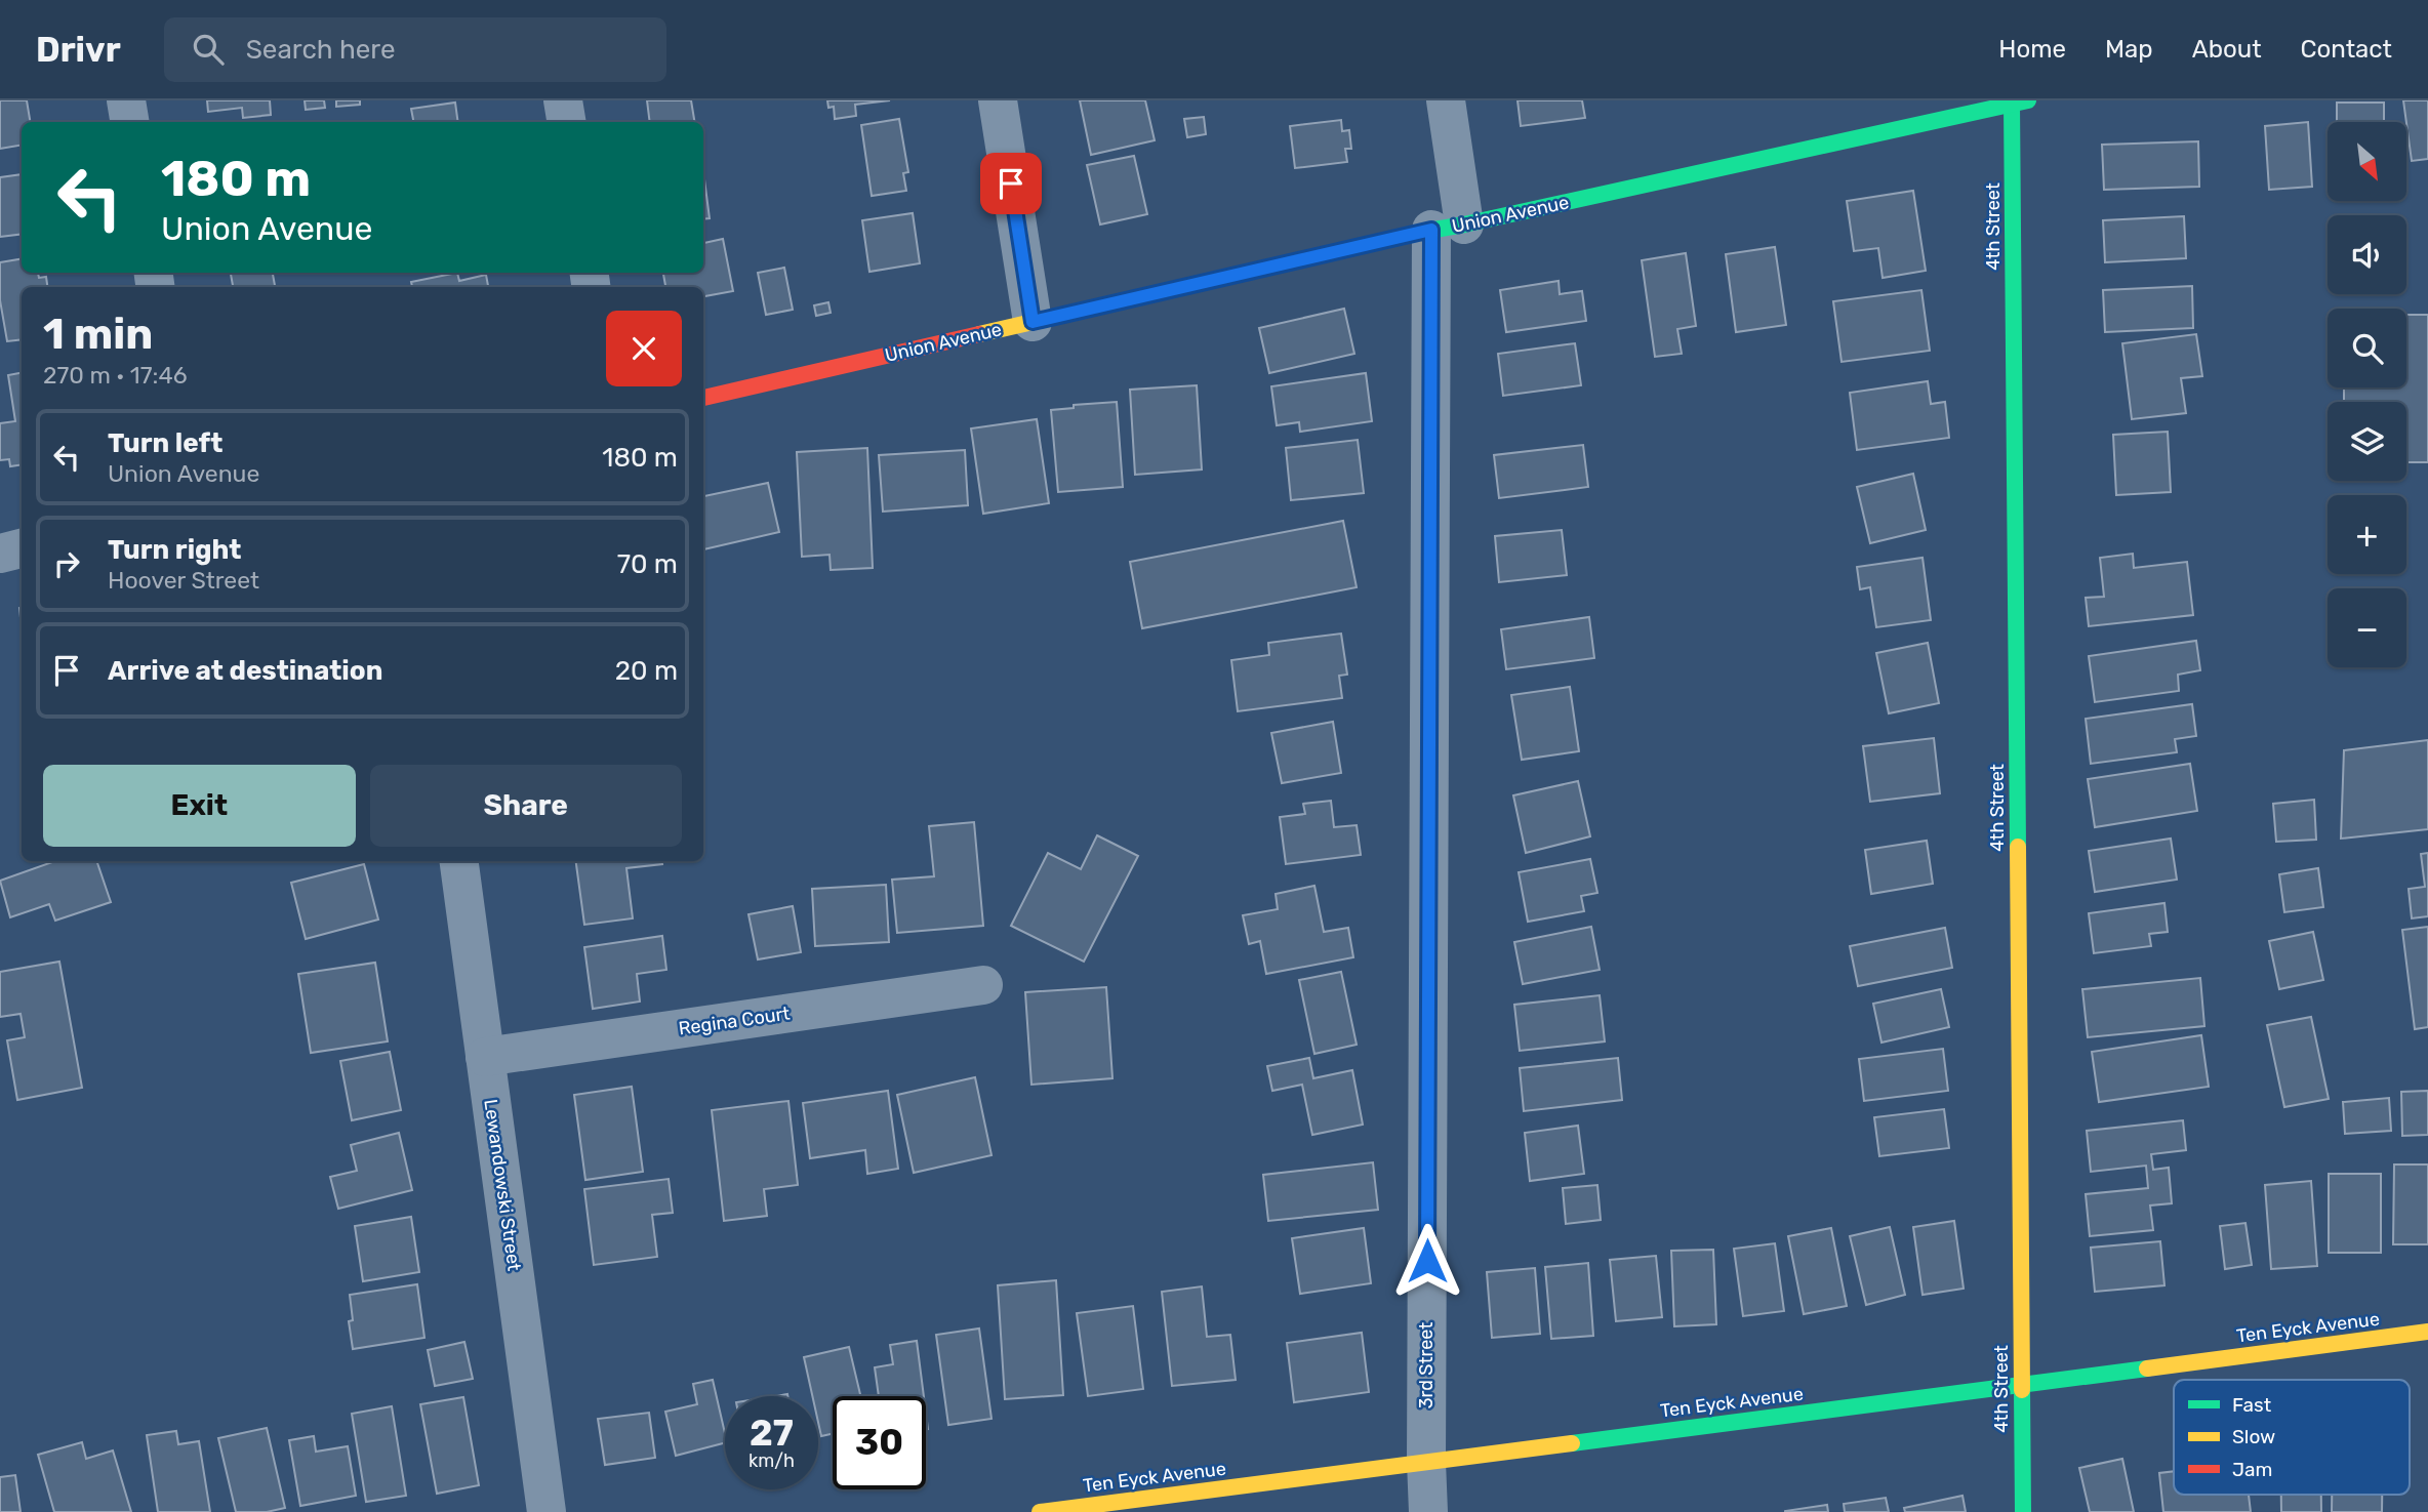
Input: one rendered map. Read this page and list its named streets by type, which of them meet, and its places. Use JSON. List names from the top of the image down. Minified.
{"streets":{"street":["Union Avenue","4th Street","Regina Court","Lewandowski Street","Ten Eyck Avenue","3rd Street"]},"crossings":[["Union Avenue","4th Street"],["Union Avenue","3rd Street"],["4th Street","Ten Eyck Avenue"],["Regina Court","Lewandowski Street"],["Ten Eyck Avenue","3rd Street"]],"legend":["Fast","Slow","Jam"],"north":"bottom right","page":{"header":"Drivr","search":"Search here","nav":["Home","Map","About","Contact"],"map_buttons":["+","−"],"turn":["180 m","Union Avenue"],"heading":["1 min","270 m · 17:46"],"list":[{"name":"Turn left","note":"Union Avenue","value":"180 m"},{"name":"Turn right","note":"Hoover Street","value":"70 m"},{"name":"Arrive at destination","value":"20 m"}],"buttons":["Exit","Share"],"speed":"27 km/h","limit":"30"}}
